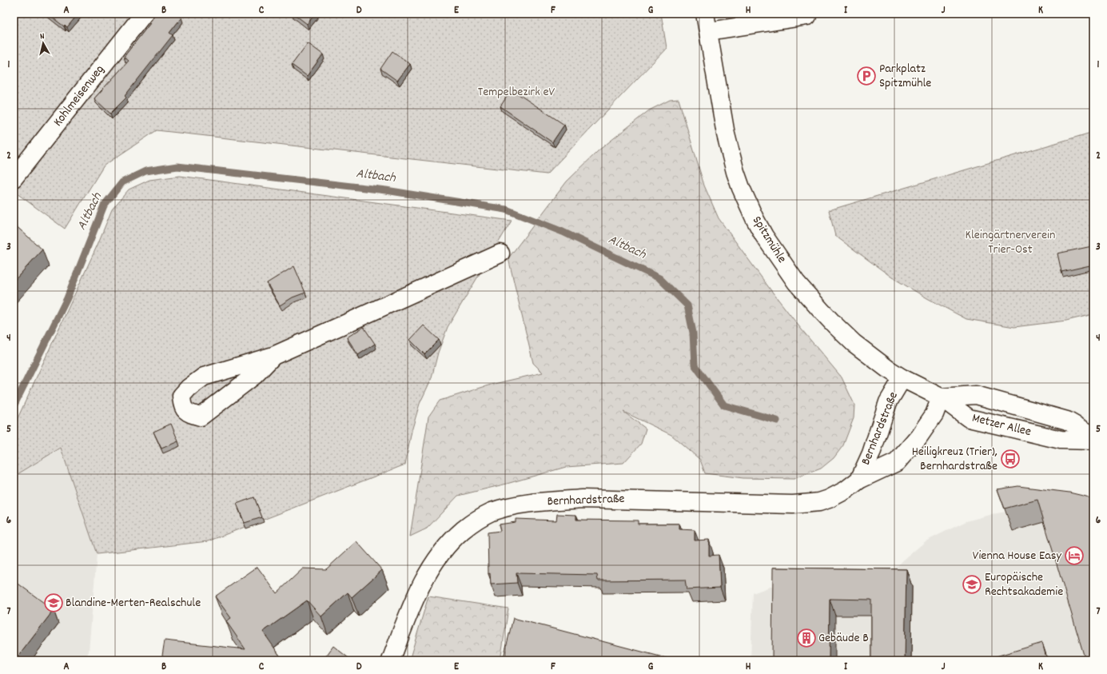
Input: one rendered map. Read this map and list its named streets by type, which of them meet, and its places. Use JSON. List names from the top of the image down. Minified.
{"streets":{"street":["Kohlmeisenweg","Spitzmühle","Metzer Allee","Bernhardstraße"]},"crossings":[["Spitzmühle","Metzer Allee"],["Spitzmühle","Bernhardstraße"],["Metzer Allee","Bernhardstraße"]],"water":["Altbach"],"parks":["Tempelbezirk eV","Kleingärtnerverein Trier-Ost"],"places":{"parking":["Parkplatz Spitzmühle"],"bus stop":["Heiligkreuz (Trier), Bernhardstraße"],"hotel":["Vienna House Easy"],"school or university":["Europäische Rechtsakademie","Blandine-Merten-Realschule"],"building":["Gebäude B"]},"north":"top","grid":{"columns":["A","B","C","D","E","F","G","H","I","J","K"],"rows":["1","2","3","4","5","6","7"]}}
